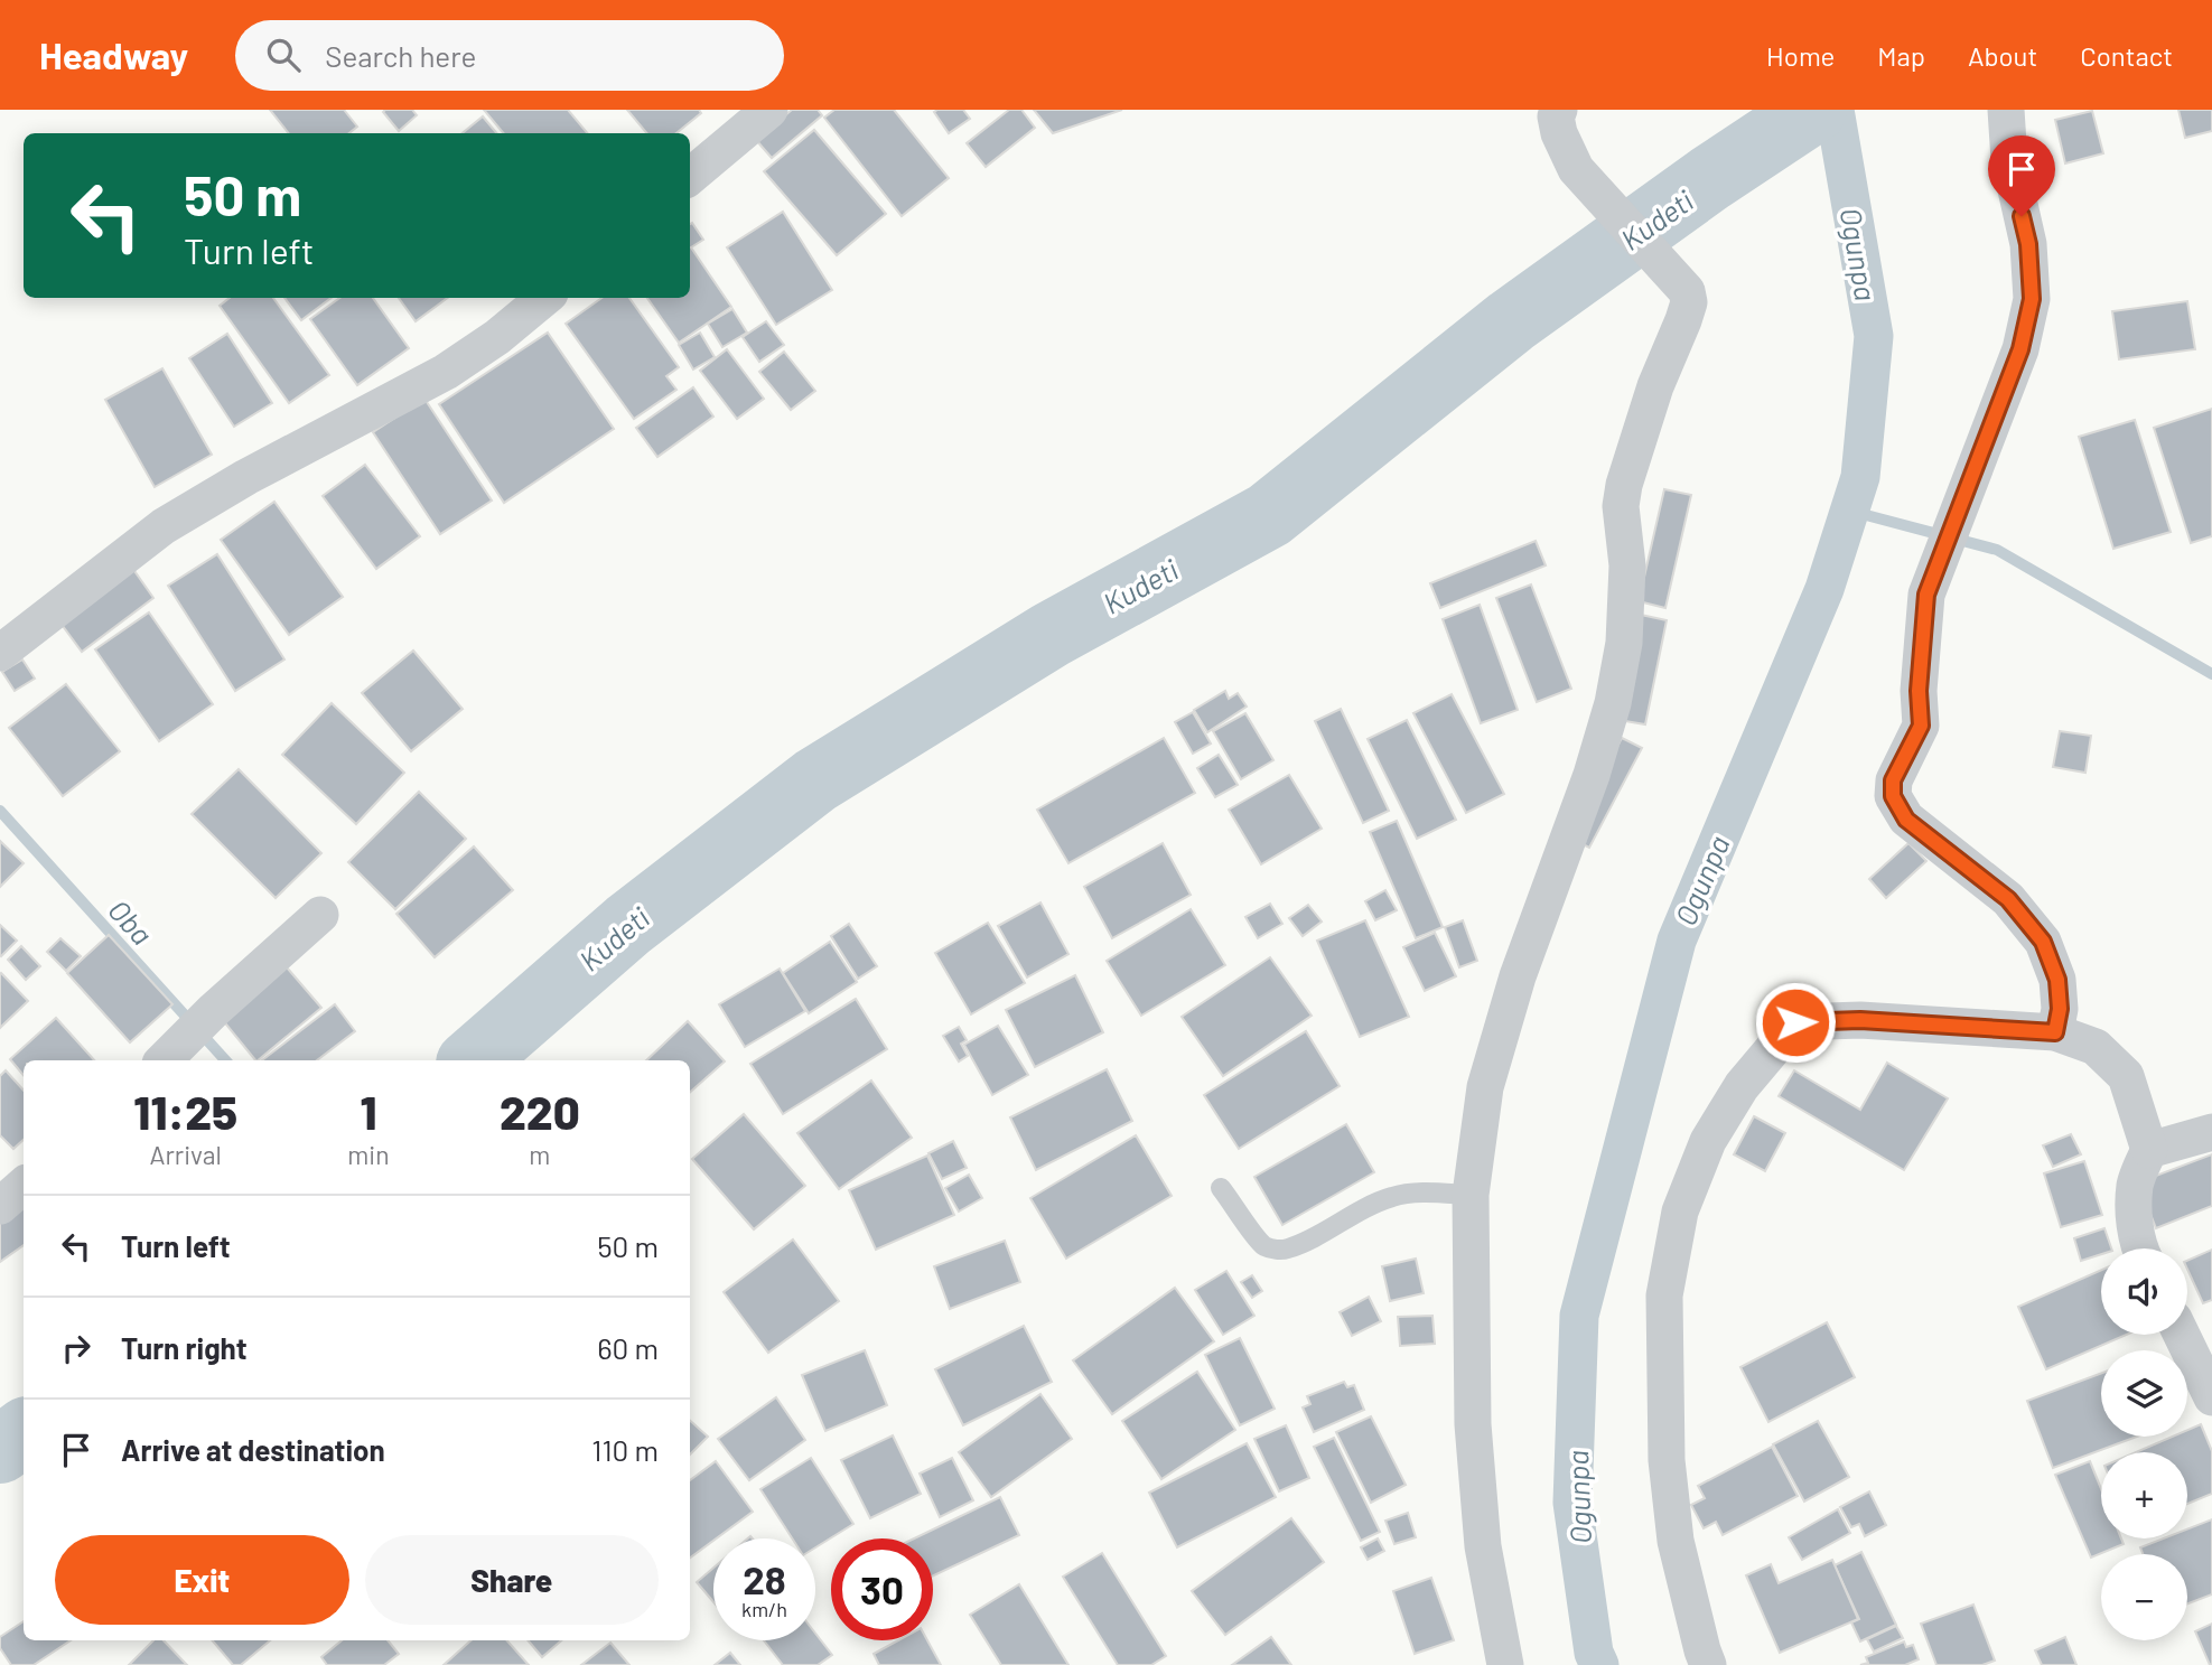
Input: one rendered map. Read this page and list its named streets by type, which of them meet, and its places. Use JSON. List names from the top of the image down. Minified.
{"water":["Kudeti","Ogunpa","Oba"],"page":{"header":"Headway","search":"Search here","nav":["Home","Map","About","Contact"],"turn":["50 m","Turn left"],"eta":["11:25","Arrival","1","min","220","m"],"list":[{"name":"Turn left","value":"50 m"},{"name":"Turn right","value":"60 m"},{"name":"Arrive at destination","value":"110 m"}],"map_buttons":["+","−"],"buttons":["Exit","Share"],"speed":"28 km/h","limit":"30"}}
